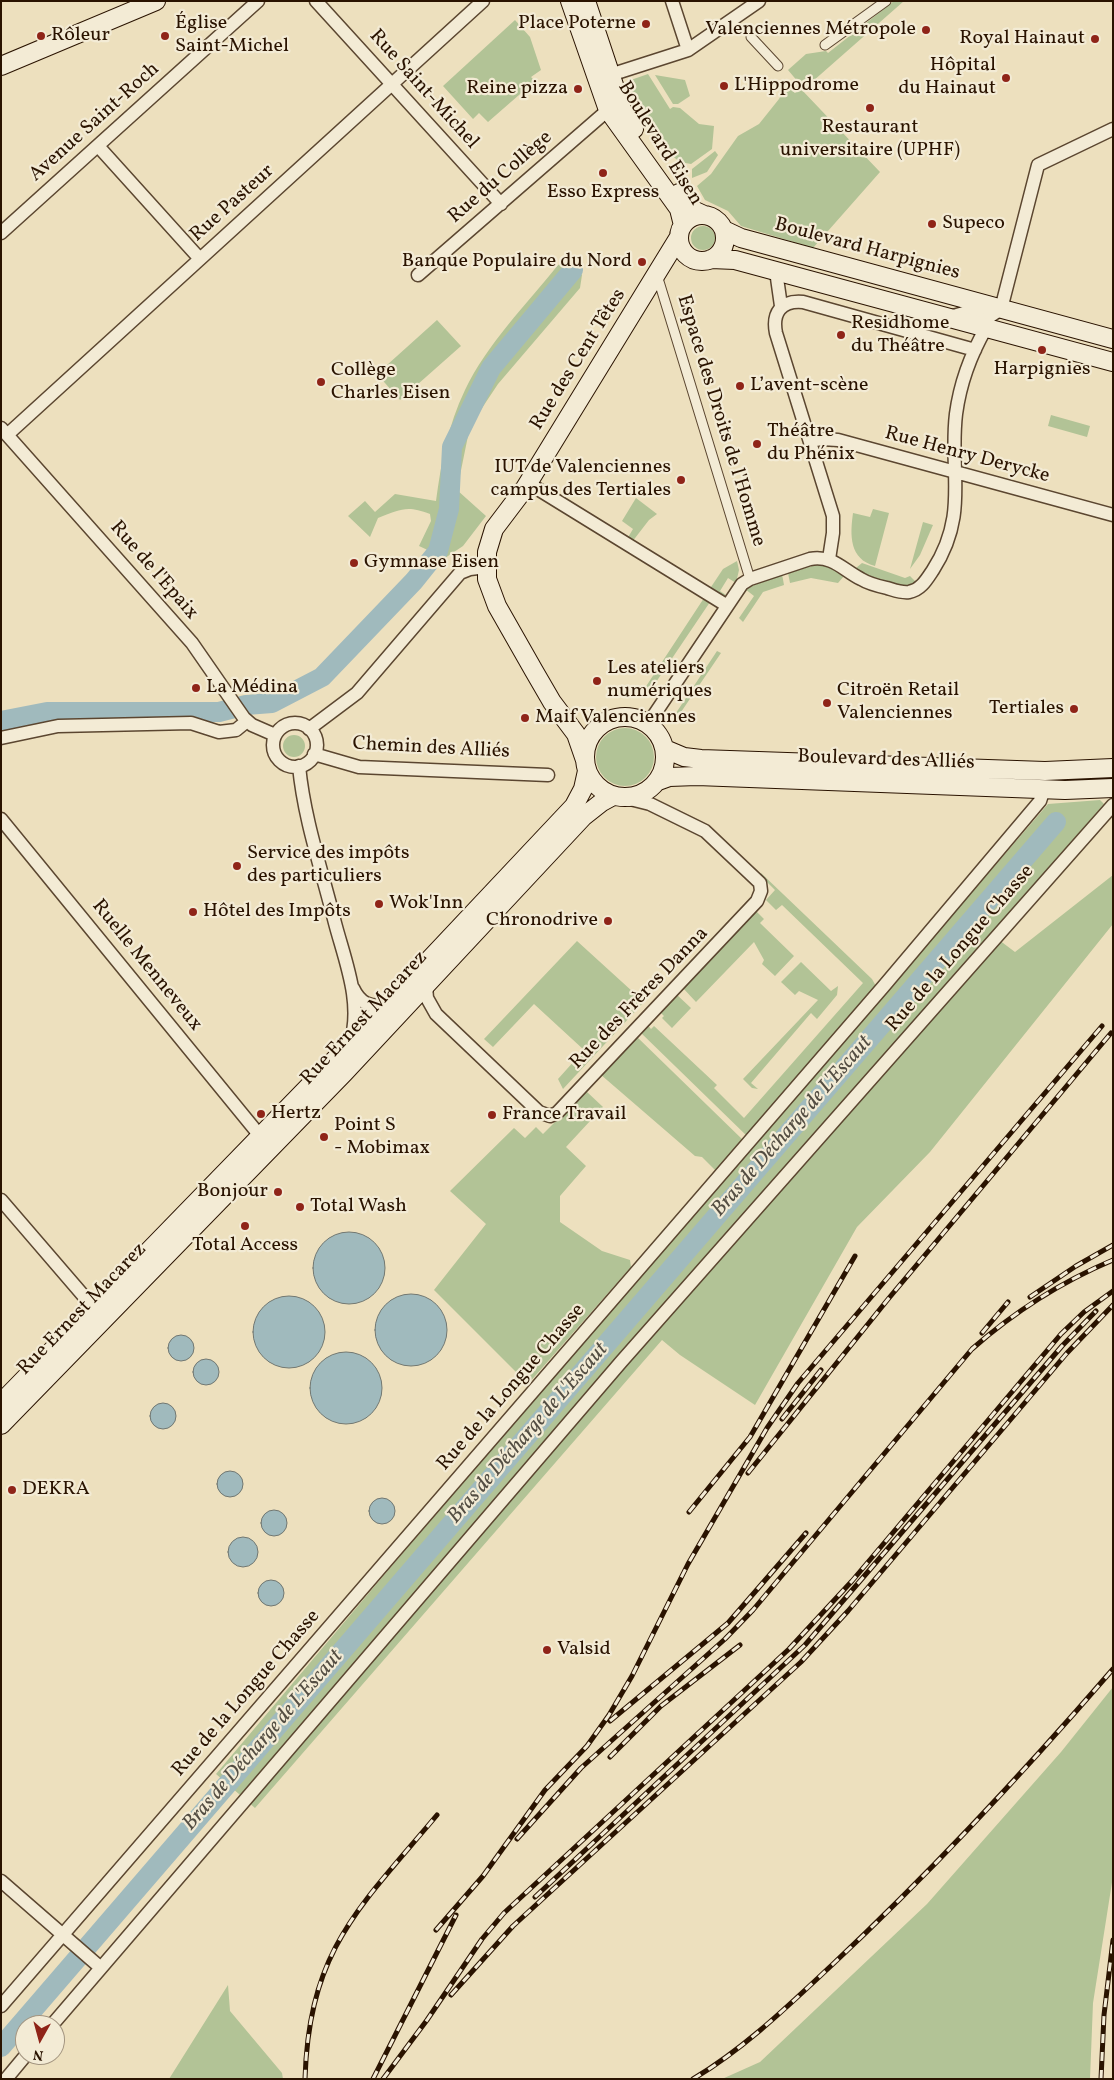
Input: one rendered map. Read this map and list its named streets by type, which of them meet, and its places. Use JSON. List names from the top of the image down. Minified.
{"streets":{"main road":["Boulevard Eisen","Boulevard Harpignies","Rue des Cent Têtes","Boulevard des Alliés","Rue Ernest Macarez"],"street":["Rue Saint-Michel","Avenue Saint-Roch","Rue du Collège","Rue Pasteur","Espace des Droits de l'Homme","Rue Henry Derycke","Rue de l'Epaix","Chemin des Alliés","Rue de la Longue Chasse","Ruelle Menneveux","Rue des Frères Danna"]},"crossings":[["Rue Saint-Michel","Rue du Collège"],["Rue Saint-Michel","Rue Pasteur"],["Boulevard Eisen","Rue du Collège"],["Boulevard Eisen","Boulevard Harpignies"],["Boulevard Eisen","Rue des Cent Têtes"],["Rue Pasteur","Rue de l'Epaix"],["Boulevard Harpignies","Rue des Cent Têtes"],["Rue des Cent Têtes","Espace des Droits de l'Homme"],["Rue de l'Epaix","Chemin des Alliés"],["Boulevard des Alliés","Rue de la Longue Chasse"],["Boulevard des Alliés","Rue des Frères Danna"],["Boulevard des Alliés","Rue Ernest Macarez"],["Ruelle Menneveux","Rue Ernest Macarez"],["Rue des Frères Danna","Rue Ernest Macarez"]],"water":["Bras de Décharge de L'Escaut"],"places":["Place Poterne","Valenciennes Métropole","Rôleur","Église Saint-Michel","Royal Hainaut","Hôpital du Hainaut","L'Hippodrome","Reine pizza","Restaurant universitaire (UPHF)","Esso Express","Supeco","Banque Populaire du Nord","Residhome du Théâtre","Harpignies","Collège Charles Eisen","L’avent-scène","Théâtre du Phénix","IUT de Valenciennes campus des Tertiales","Gymnase Eisen","Les ateliers numériques","La Médina","Citroën Retail Valenciennes","Tertiales","Maif Valenciennes","Service des impôts des particuliers","Wok'Inn","Hôtel des Impôts","Chronodrive","Hertz","France Travail","Point S - Mobimax","Bonjour","Total Wash","Total Access","DEKRA","Valsid"],"north":"bottom"}
